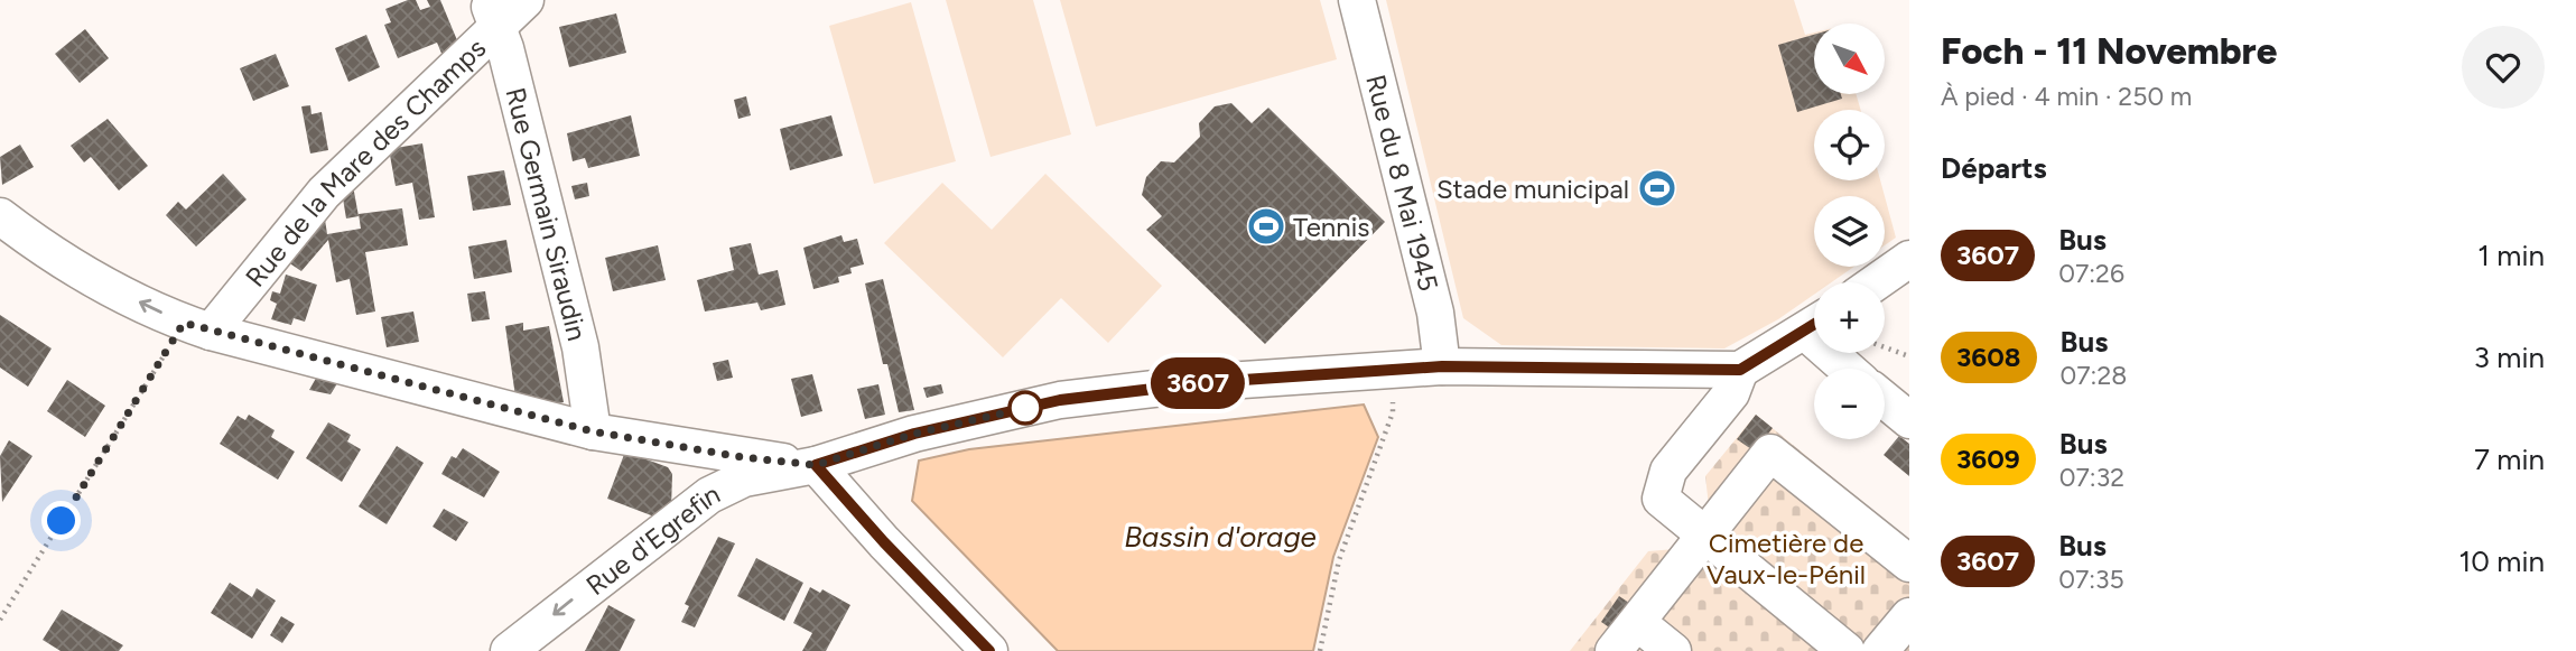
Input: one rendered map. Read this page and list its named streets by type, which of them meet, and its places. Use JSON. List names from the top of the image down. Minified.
{"streets":{"street":["Rue de la Mare des Champs","Rue du 8 Mai 1945","Rue Germain Siraudin","Rue d'Egrefin"]},"crossings":[["Rue de la Mare des Champs","Rue Germain Siraudin"],["Rue du 8 Mai 1945","Rue d'Egrefin"]],"water":["Bassin d'orage"],"parks":["Cimetière de Vaux-le-Pénil"],"places":{"sports":["Stade municipal","Tennis"]},"lines":["bus line 3607"],"north":"bottom right","page":{"on_map":"3607","heading":[["Foch - 11 Novembre","À pied · 4 min · 250 m"],"Départs"],"map_buttons":["+","−"],"list":[{"mark":"3607","name":"Bus","note":"07:26","value":"1 min"},{"mark":"3608","name":"Bus","note":"07:28","value":"3 min"},{"mark":"3609","name":"Bus","note":"07:32","value":"7 min"},{"mark":"3607","name":"Bus","note":"07:35","value":"10 min"}]}}
